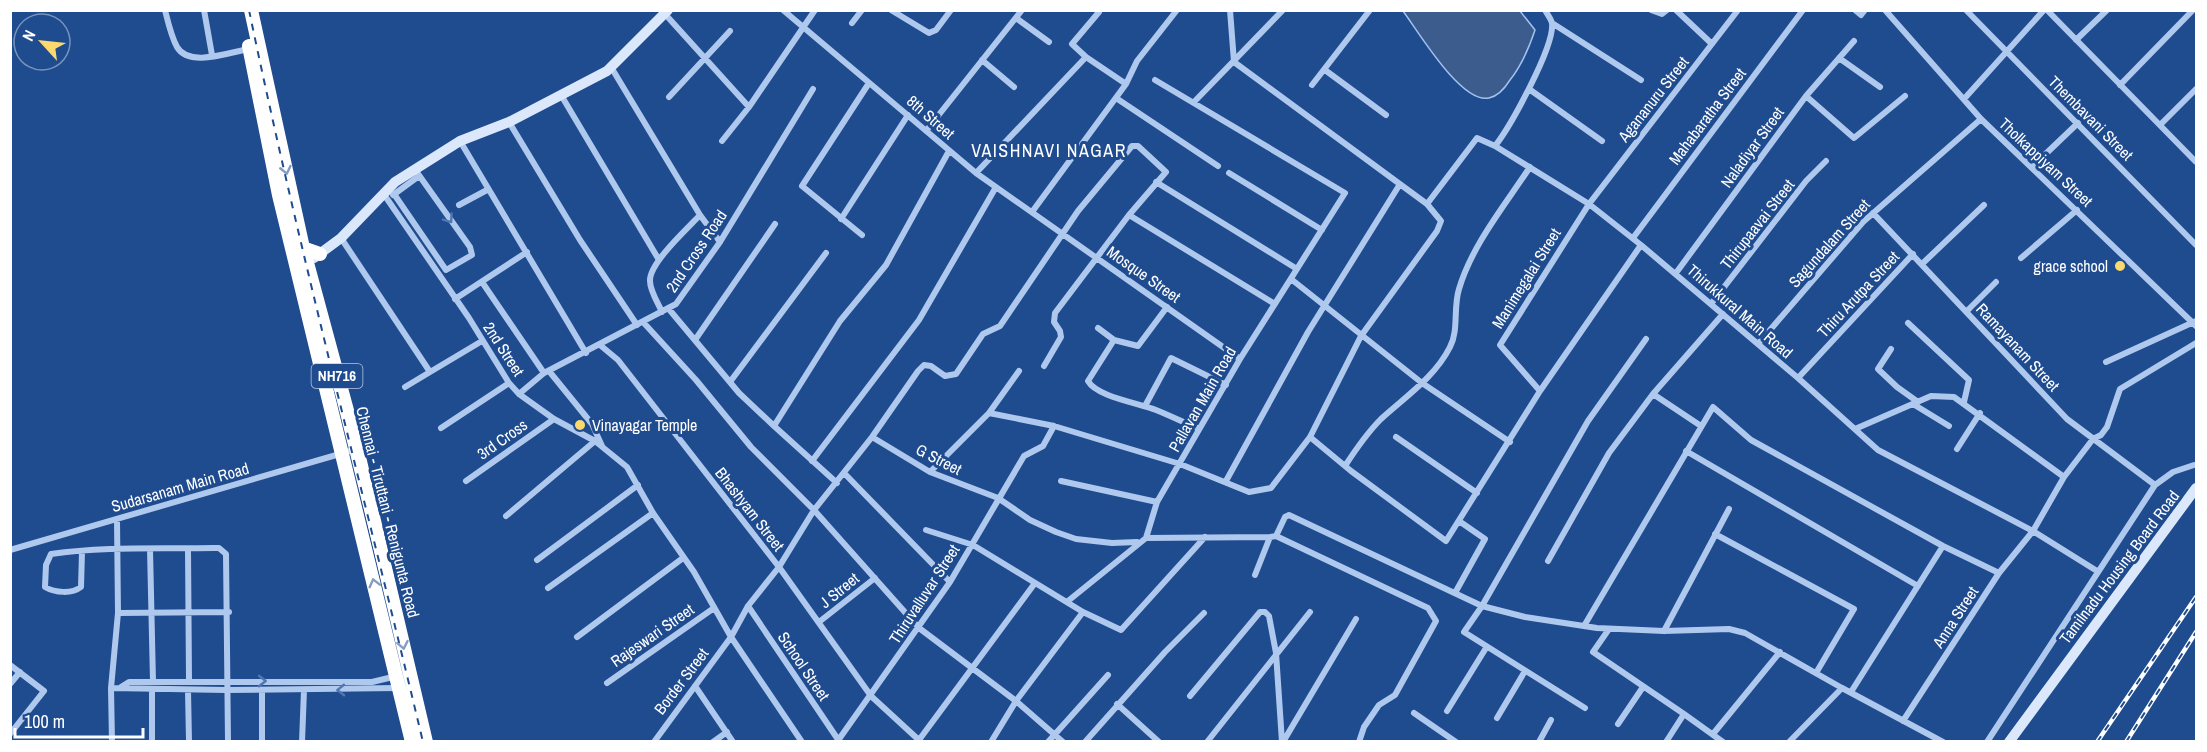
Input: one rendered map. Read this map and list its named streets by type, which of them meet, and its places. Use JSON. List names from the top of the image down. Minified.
{"streets":{"highway":["NH716","Chennai - Tiruttani - Renigunta Road"],"street":["Agananuru Street","Mahabaratha Street","8th Street","Thembavani Street","Naladiyar Street","Tholkappiyam Street","Thirupaavai Street","Sagundalam Street","2nd Cross Road","Mosque Street","Manimegalai Street","Thiru Arutpa Street","Thirukkural Main Road","Ramayanam Street","2nd Street","Pallavan Main Road","3rd Cross","G Street","Sudarsanam Main Road","Bhashyam Street","Tamilnadu Housing Board Road","J Street","Thiruvalluvar Street","Anna Street","Rajeswari Street","School Street","Border Street"]},"crossings":[["Agananuru Street","Manimegalai Street"],["Agananuru Street","Thirukkural Main Road"],["Mahabaratha Street","Thirukkural Main Road"],["8th Street","Mosque Street"],["Naladiyar Street","Thirukkural Main Road"],["Tholkappiyam Street","Sagundalam Street"],["Thirupaavai Street","Thirukkural Main Road"],["Sagundalam Street","Thirukkural Main Road"],["Sagundalam Street","Ramayanam Street"],["2nd Cross Road","2nd Street"],["2nd Cross Road","Bhashyam Street"],["Mosque Street","Pallavan Main Road"],["Mosque Street","Border Street"],["Manimegalai Street","Thirukkural Main Road"],["Thiru Arutpa Street","Thirukkural Main Road"],["Thiru Arutpa Street","Ramayanam Street"],["Thirukkural Main Road","Anna Street"],["Ramayanam Street","Anna Street"],["2nd Street","3rd Cross"],["2nd Street","Rajeswari Street"],["2nd Street","Border Street"],["G Street","Thiruvalluvar Street"],["G Street","Border Street"],["Sudarsanam Main Road","Chennai - Tiruttani - Renigunta Road"],["Bhashyam Street","J Street"],["Bhashyam Street","Thiruvalluvar Street"],["Bhashyam Street","Border Street"],["Thiruvalluvar Street","School Street"],["School Street","Border Street"]],"districts":["VAISHNAVI NAGAR"],"places":["grace school","Vinayagar Temple"],"scale_bar":"100 m","north":"top left"}
